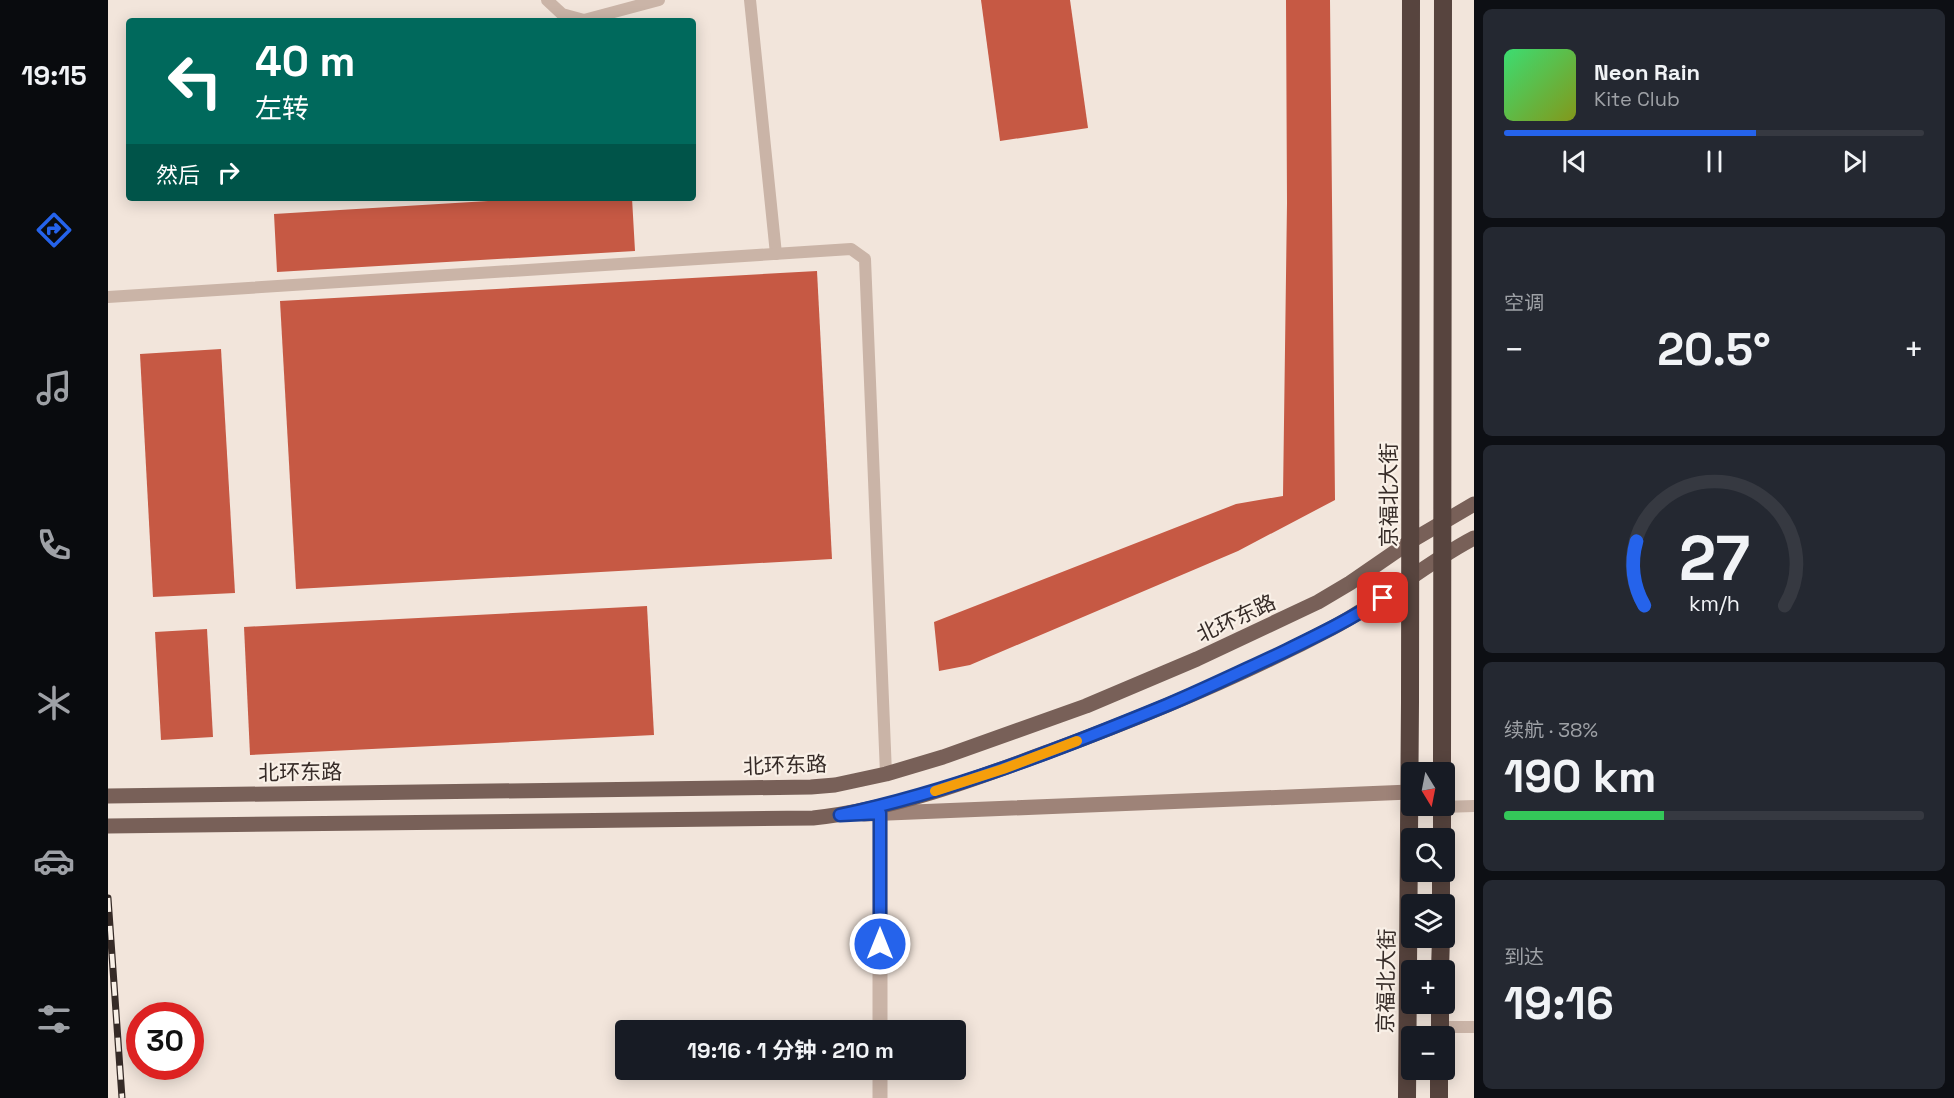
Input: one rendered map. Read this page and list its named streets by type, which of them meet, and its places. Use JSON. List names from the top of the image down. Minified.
{"streets":{"highway":["京福北大街"],"main road":["北环东路"]},"crossings":[["京福北大街","北环东路"]],"north":"bottom","page":{"tabs":"19:15","turn":["40 m","左转"],"song":["Neon Rain","Kite Club"],"then":"然后","tile":["空调",["续航 · 38%","190 km"],["到达","19:16"]],"heat":["−","20.5°","+"],"map_buttons":["+","−"],"limit":"30","trip":"19:16 · 1 分钟 · 210 m","gauge":["27","km/h"]}}
